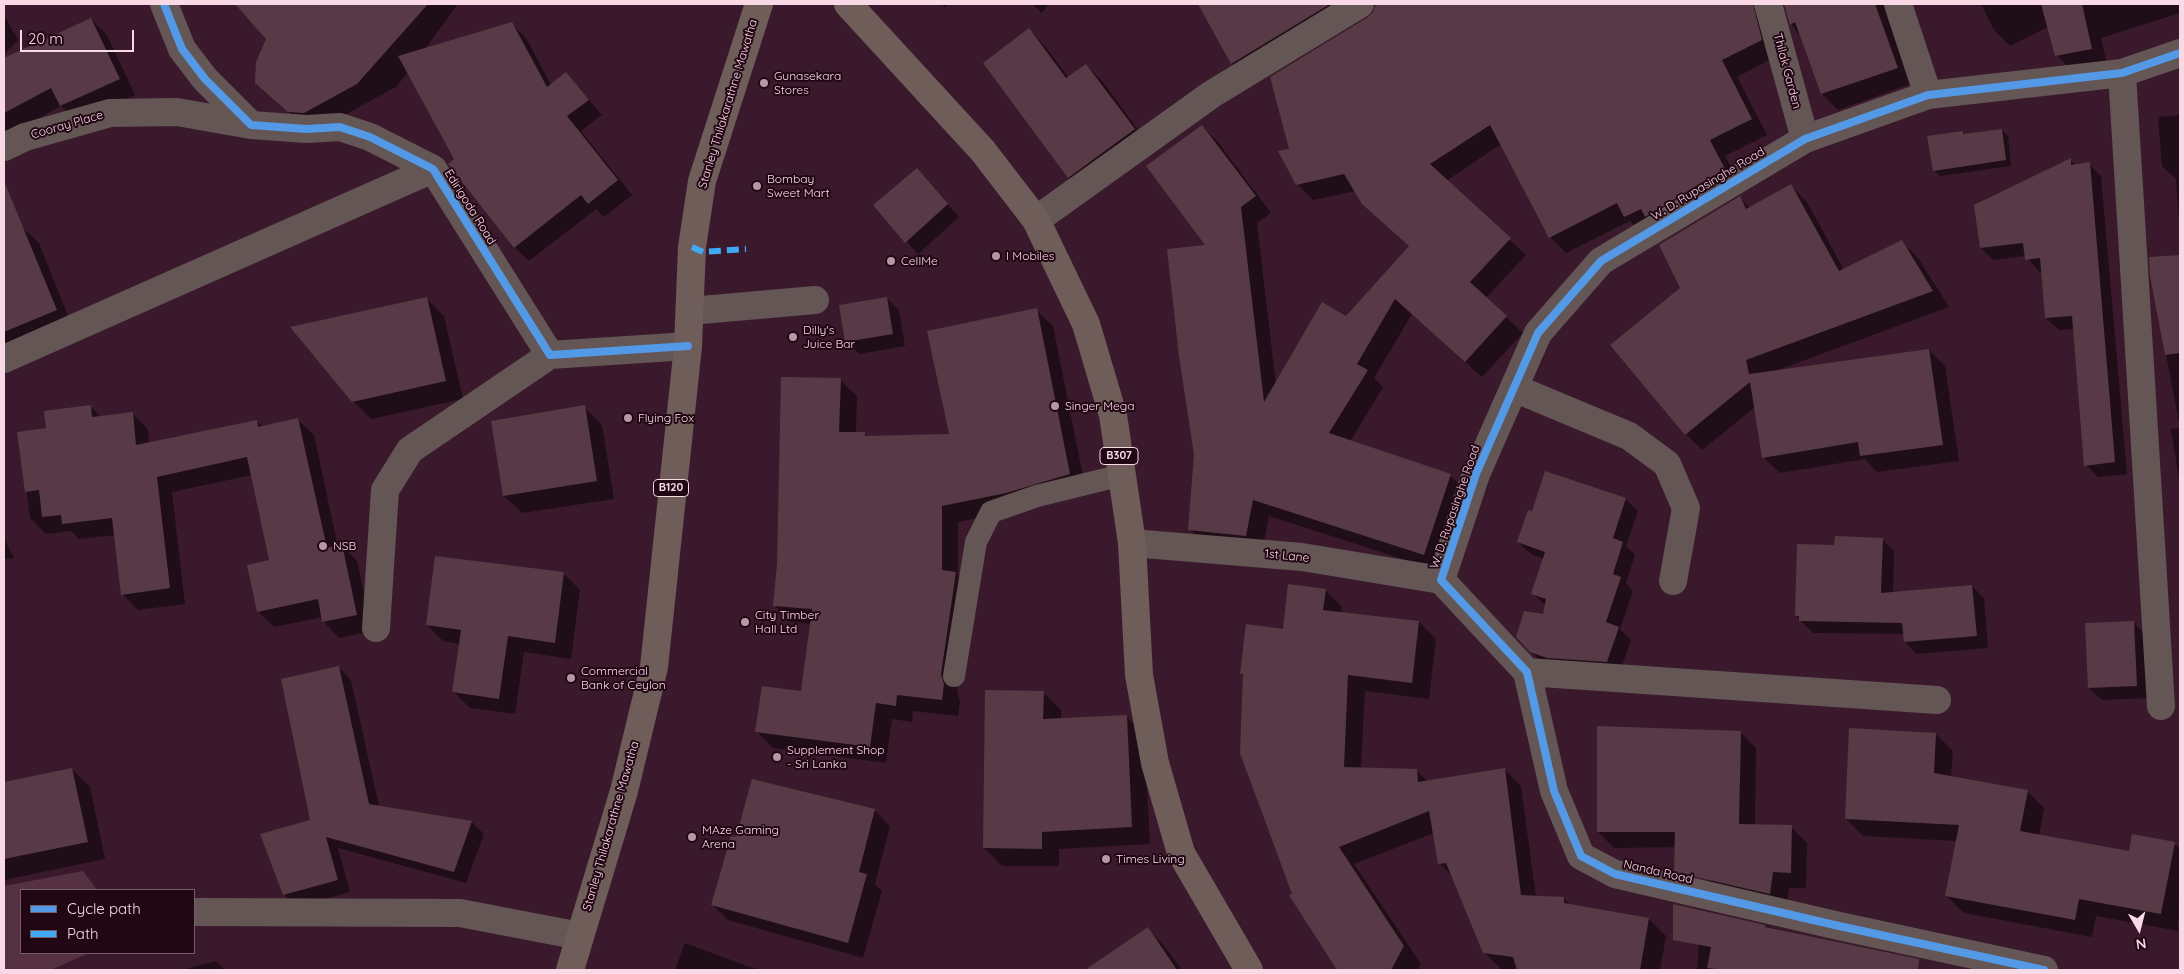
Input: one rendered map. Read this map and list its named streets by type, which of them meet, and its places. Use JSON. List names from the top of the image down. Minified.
{"streets":{"main road":["Stanley Thilakarathne Mawatha","B307","B120"],"street":["Thilak Garden","Cooray Place","W. D. Rupasinghe Road","Edirigoda Road","1st Lane","Nanda Road"]},"crossings":[["Thilak Garden","W. D. Rupasinghe Road"],["Cooray Place","Edirigoda Road"],["W. D. Rupasinghe Road","1st Lane"],["B307","1st Lane"]],"places":["Gunasekara Stores","Bombay Sweet Mart","I Mobiles","CellMe","Dilly's Juice Bar","Singer Mega","Flying Fox","NSB","City Timber Hall Ltd","Commercial Bank of Ceylon","Supplement Shop - Sri Lanka","MAze Gaming Arena","Times Living"],"legend":["Cycle path","Path"],"scale_bar":"20 m","north":"bottom"}
